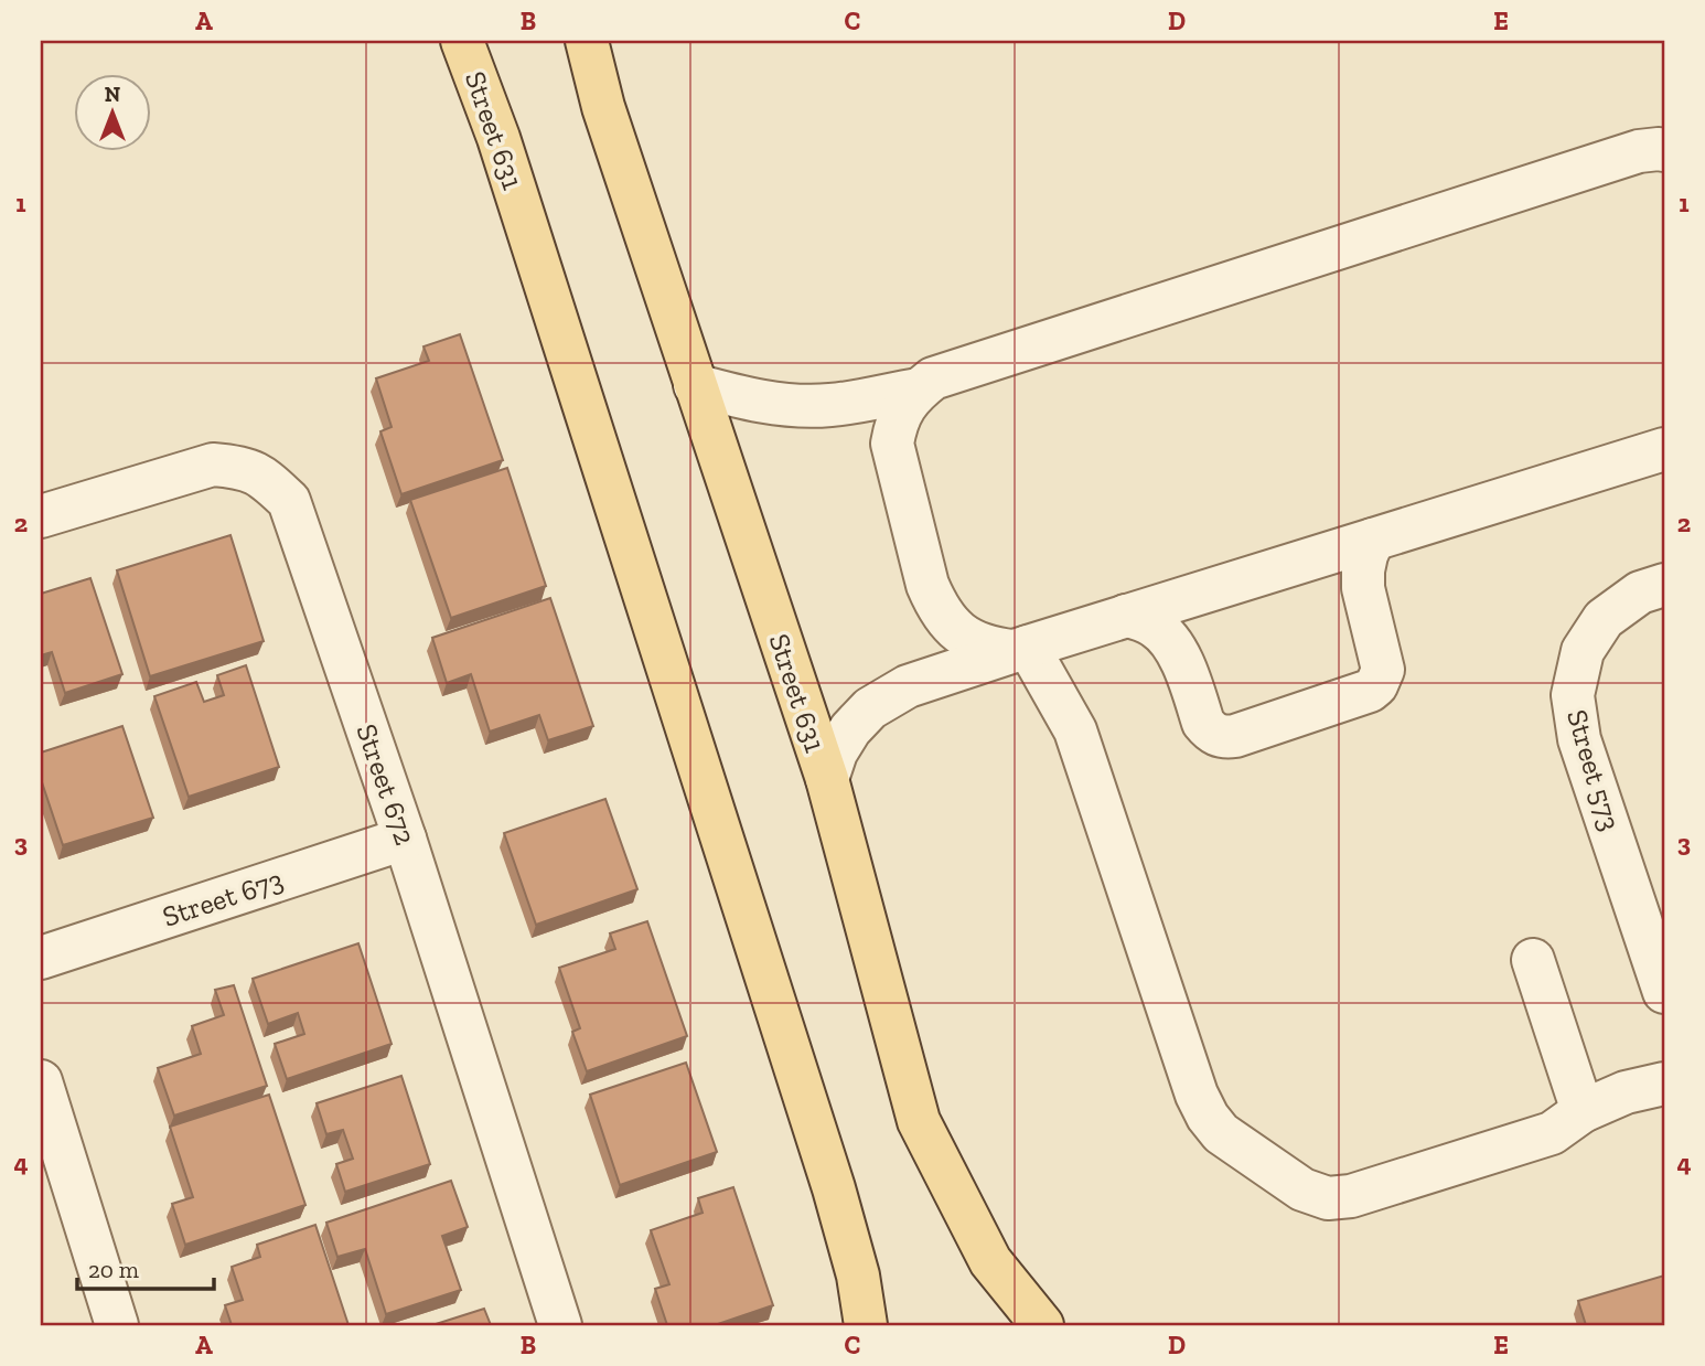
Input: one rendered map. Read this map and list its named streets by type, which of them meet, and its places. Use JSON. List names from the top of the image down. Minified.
{"streets":{"main road":["Street 631"],"street":["Street 573","Street 672","Street 673"]},"crossings":[["Street 672","Street 673"]],"scale_bar":"20 m","north":"top","grid":{"columns":["A","B","C","D","E"],"rows":["1","2","3","4"]}}
